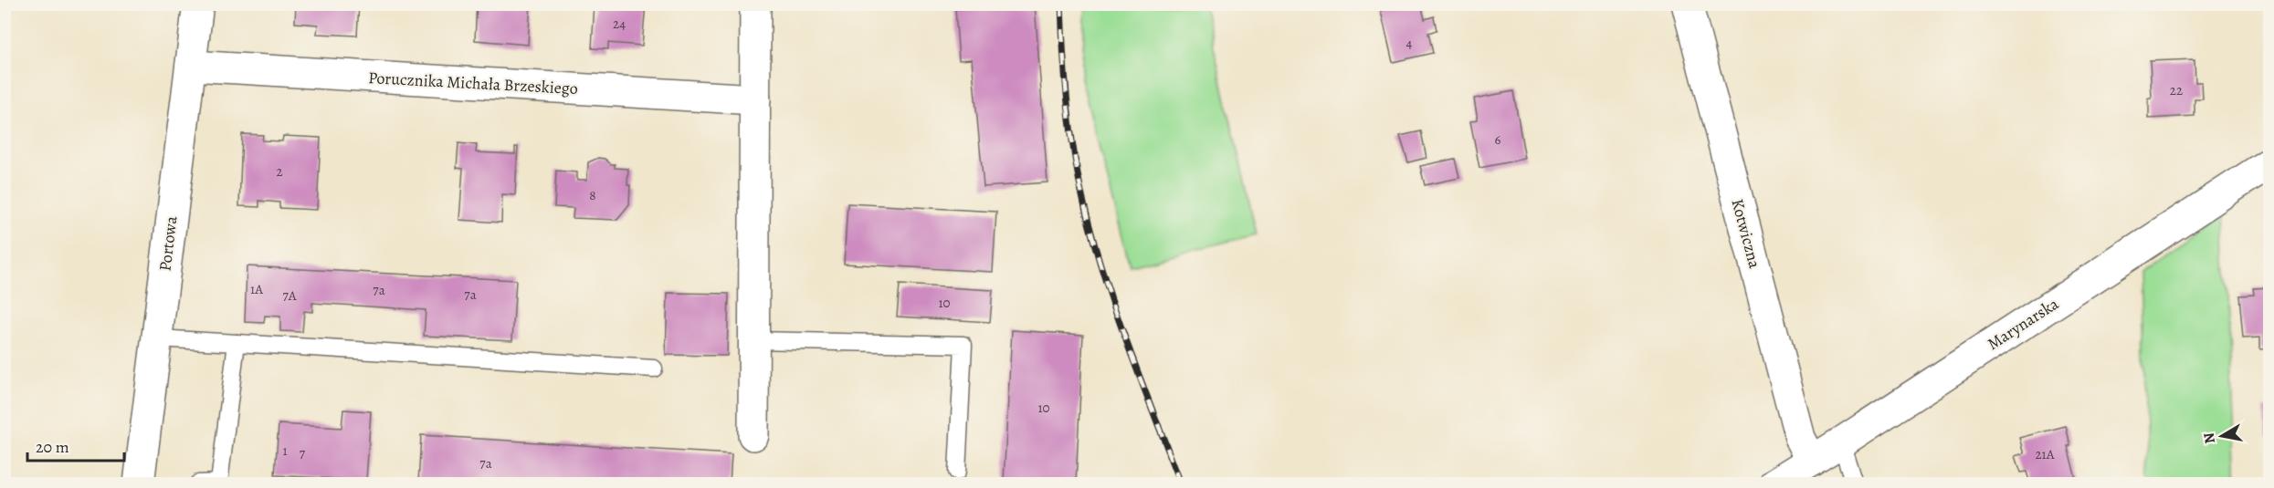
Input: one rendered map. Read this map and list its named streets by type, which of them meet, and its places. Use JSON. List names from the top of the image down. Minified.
{"streets":{"street":["Porucznika Michała Brzeskiego","Kotwiczna","Portowa","Marynarska"]},"crossings":[["Porucznika Michała Brzeskiego","Portowa"],["Kotwiczna","Marynarska"]],"house_numbers":["24","4","22","6","2","8","1A","7a","7a","7A","10","10","1","7","21A","7a"],"scale_bar":"20 m","north":"left"}
